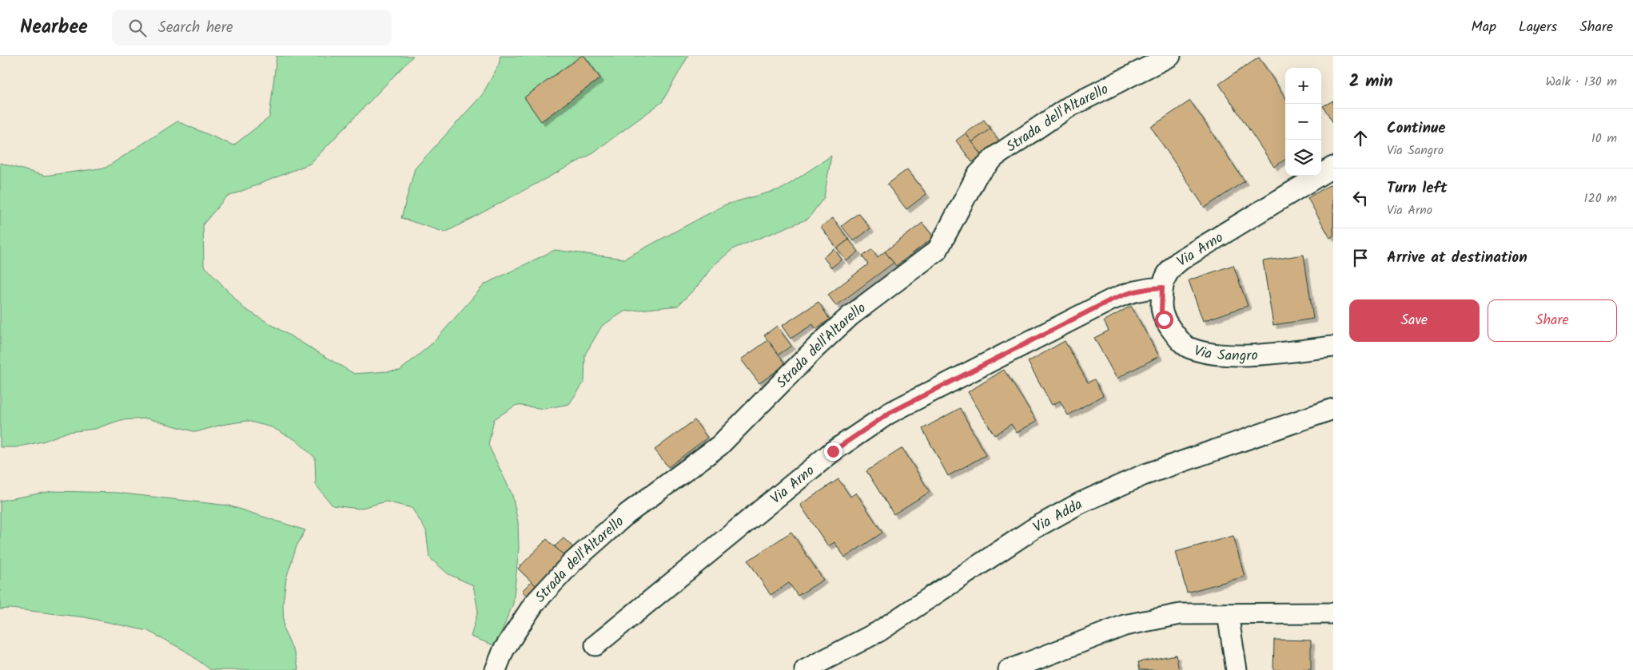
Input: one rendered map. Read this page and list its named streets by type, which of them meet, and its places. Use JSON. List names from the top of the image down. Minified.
{"streets":{"street":["Strada dell'Altarello","Via Arno","Via Sangro","Via Adda"]},"crossings":[["Via Arno","Via Sangro"]],"page":{"header":"Nearbee","search":"Search here","nav":["Map","Layers","Share"],"heading":["2 min","Walk · 130 m"],"map_buttons":["+","−"],"list":[["Continue","Via Sangro","10 m"],["Turn left","Via Arno","120 m"],"Arrive at destination"],"buttons":["Save","Share"]}}
